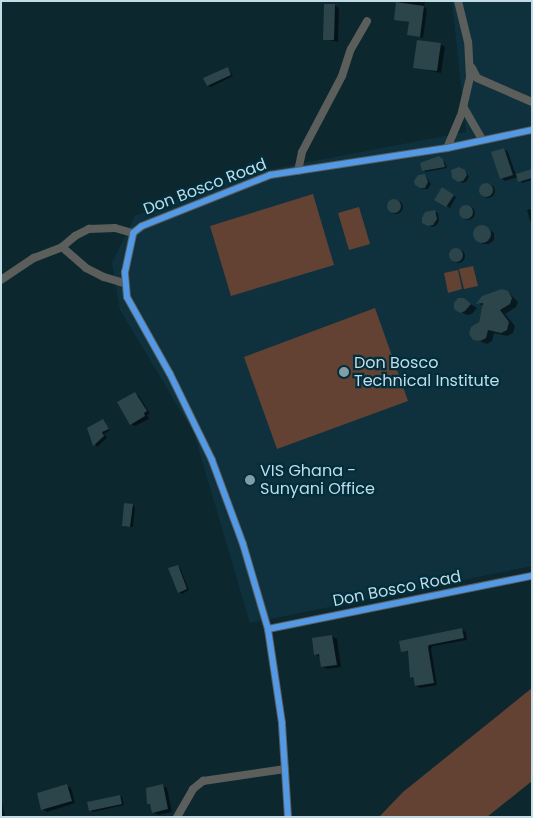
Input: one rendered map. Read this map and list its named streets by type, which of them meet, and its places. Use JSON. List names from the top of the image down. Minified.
{"streets":{"street":["Don Bosco Road"]},"places":["Don Bosco Technical Institute","VIS Ghana - Sunyani Office"]}
